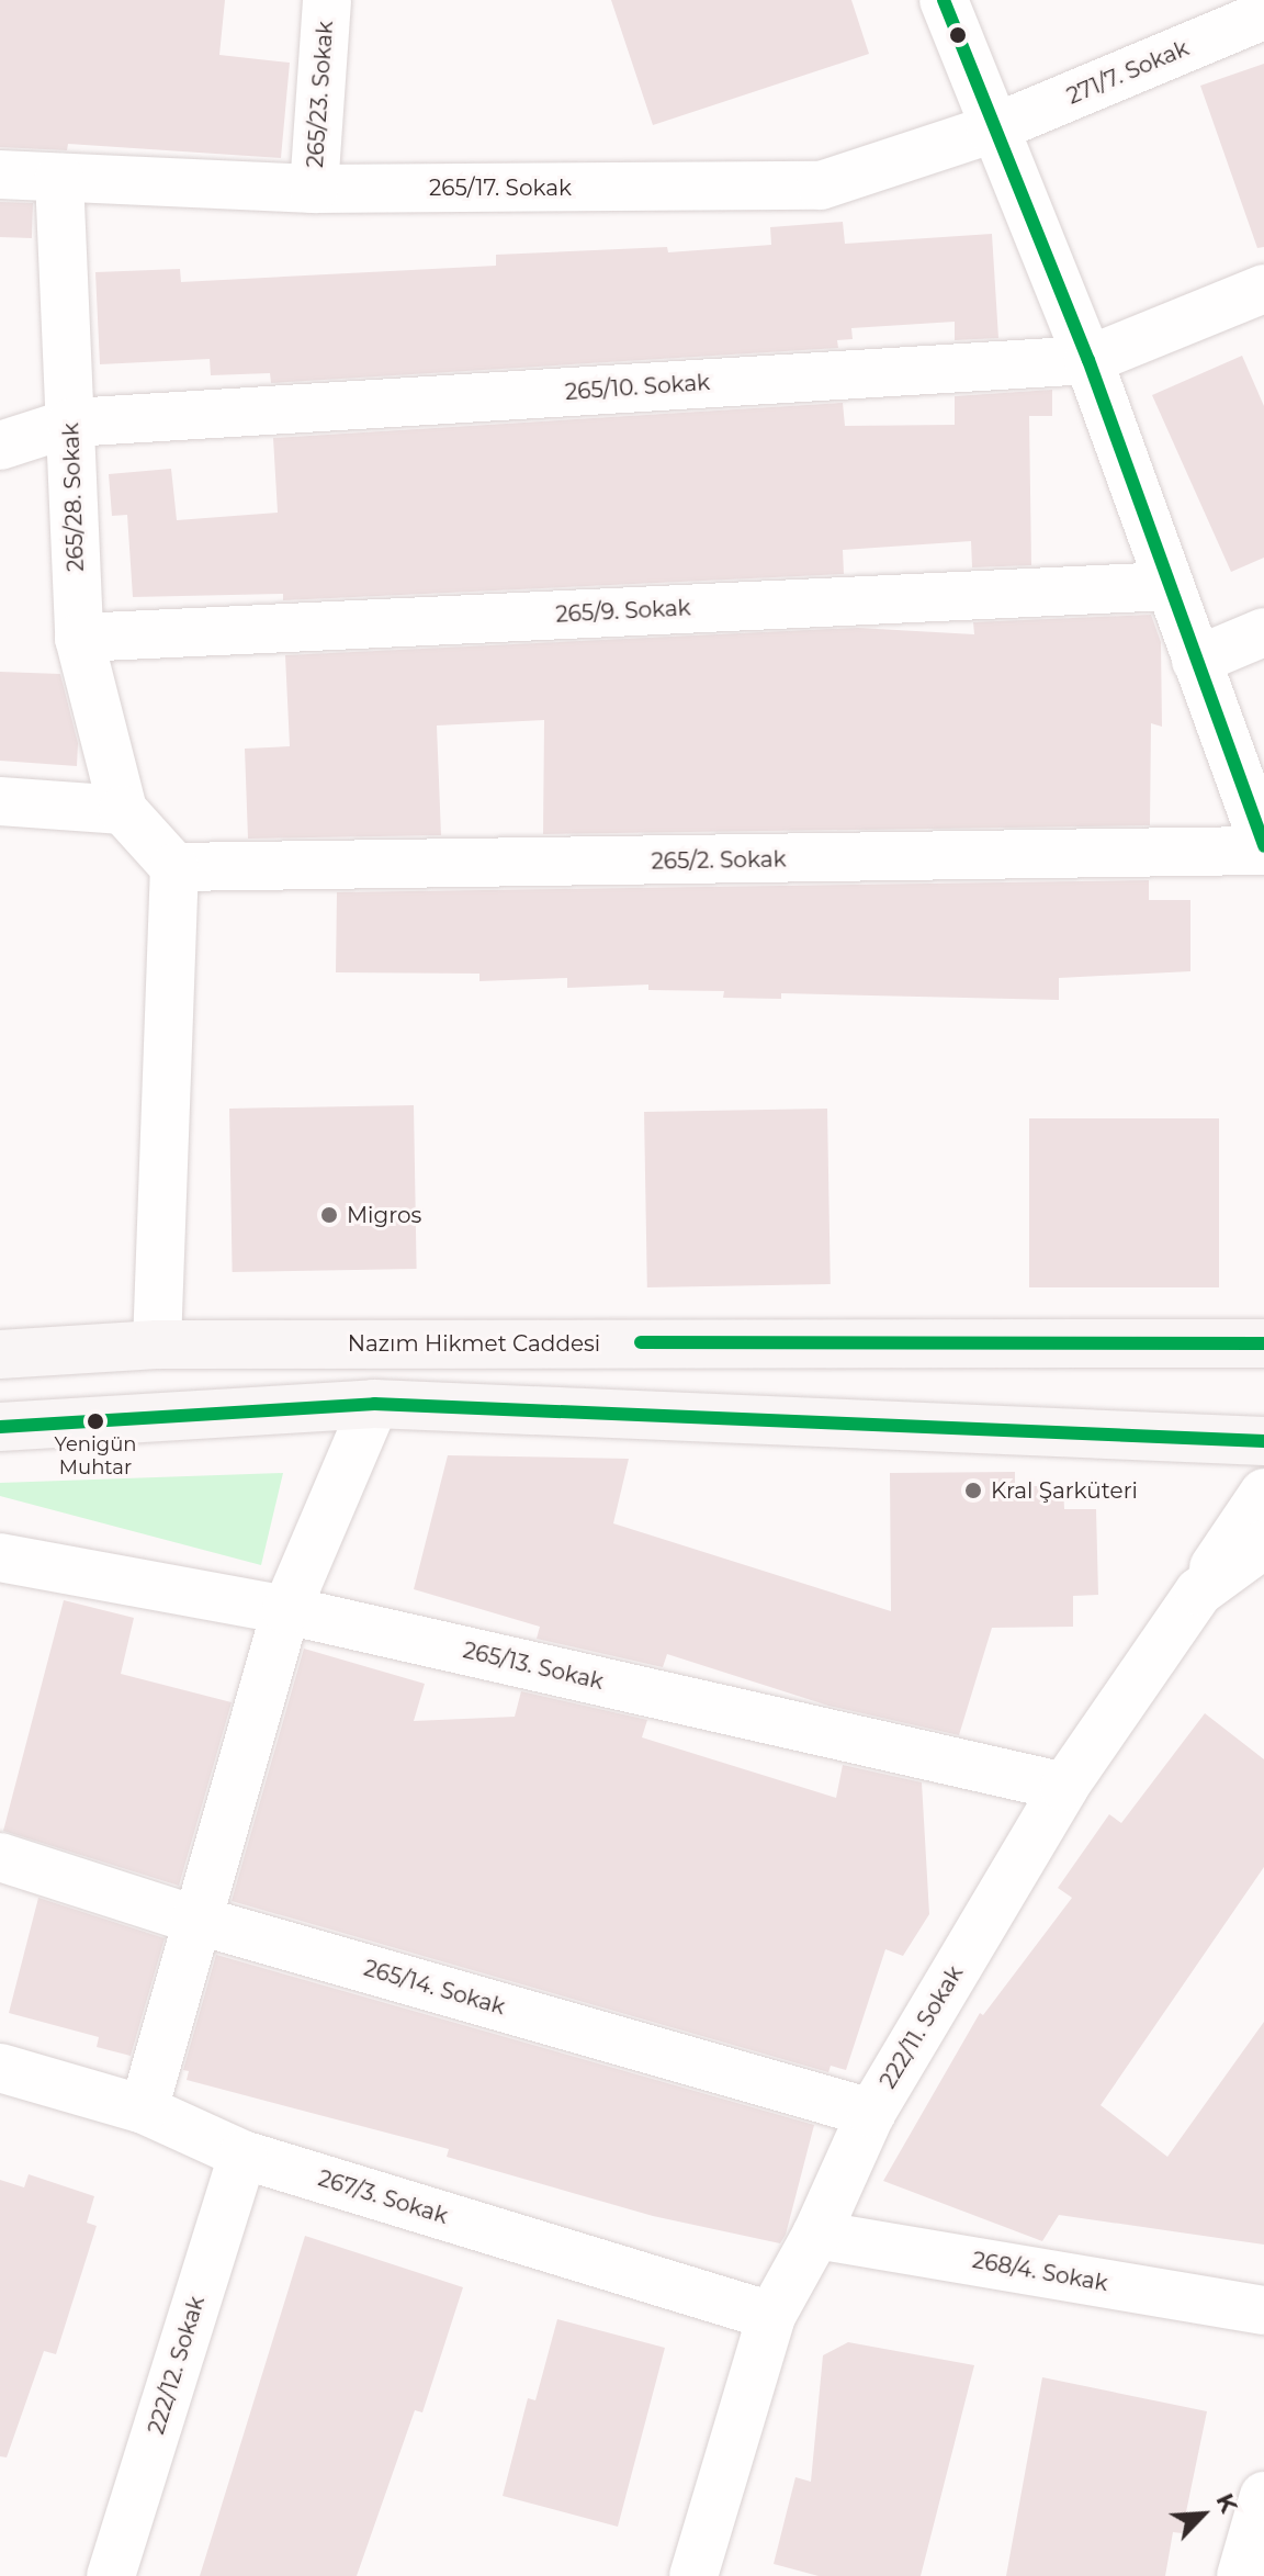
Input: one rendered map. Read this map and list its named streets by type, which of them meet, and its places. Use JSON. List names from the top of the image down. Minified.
{"streets":{"main road":["Nazım Hikmet Caddesi"],"street":["271/7. Sokak","265/23. Sokak","265/17. Sokak","265/10. Sokak","265/28. Sokak","265/9. Sokak","265/2. Sokak","265/13. Sokak","265/14. Sokak","222/11. Sokak","267/3. Sokak","268/4. Sokak","222/12. Sokak"]},"crossings":[["271/7. Sokak","265/17. Sokak"],["265/23. Sokak","265/17. Sokak"],["265/17. Sokak","265/28. Sokak"],["265/10. Sokak","265/28. Sokak"],["265/28. Sokak","265/9. Sokak"],["265/13. Sokak","222/11. Sokak"],["265/14. Sokak","222/11. Sokak"],["222/11. Sokak","267/3. Sokak"],["222/11. Sokak","268/4. Sokak"],["267/3. Sokak","222/12. Sokak"]],"places":["Migros","Yenigün Muhtar","Kral Şarküteri"],"north":"top right"}
